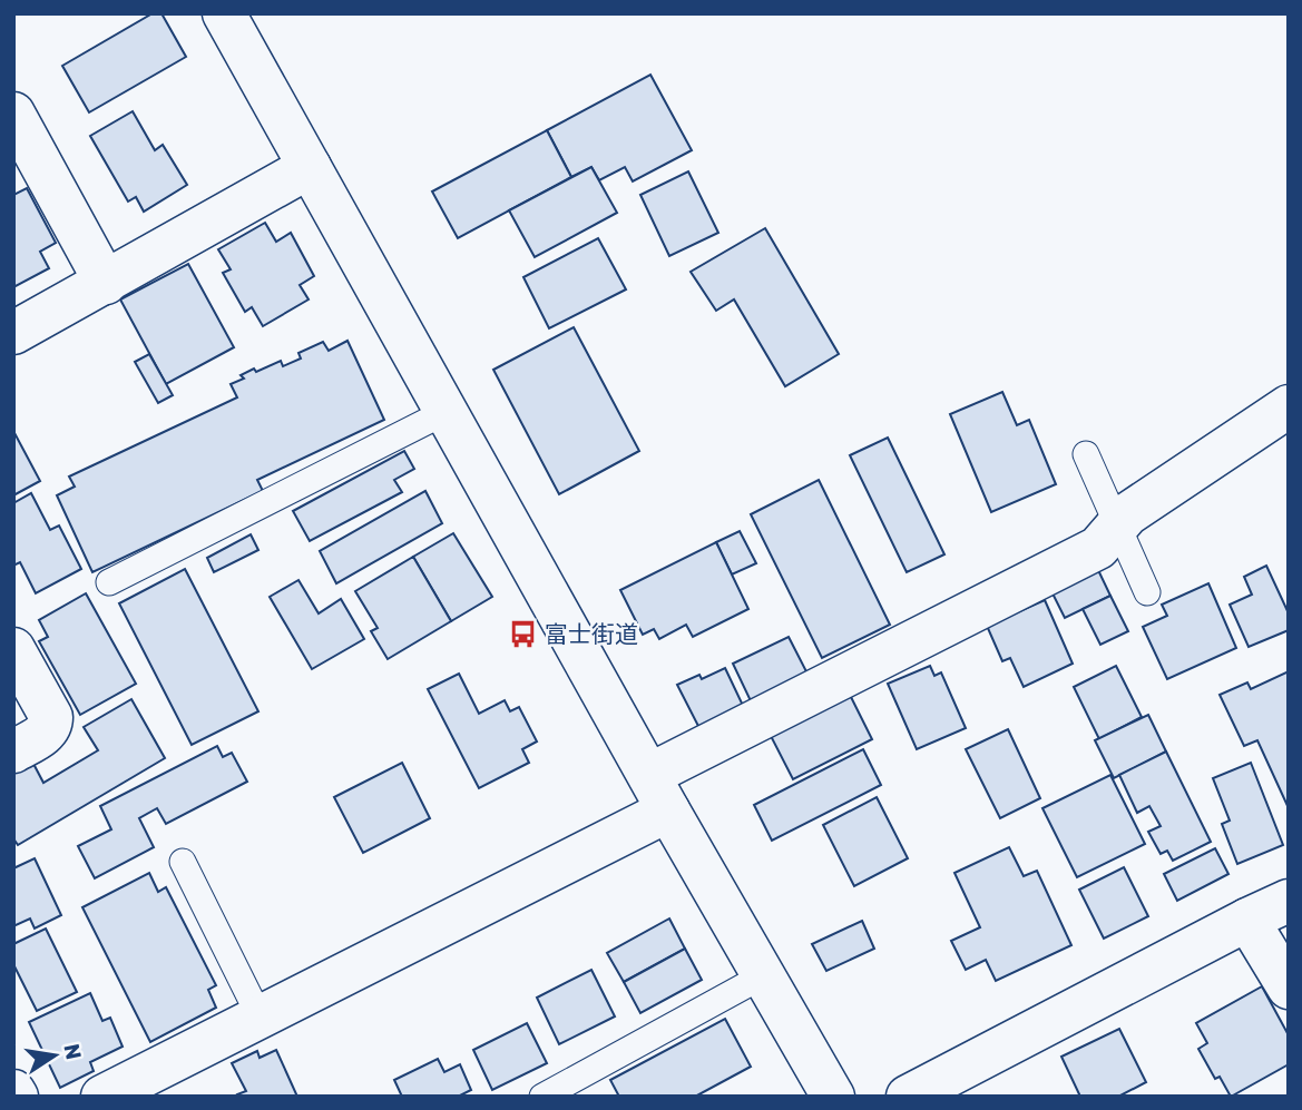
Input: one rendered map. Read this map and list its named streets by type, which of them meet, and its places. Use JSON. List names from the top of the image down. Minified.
{"places":{"bus stop":["富士街道"]},"north":"right"}
